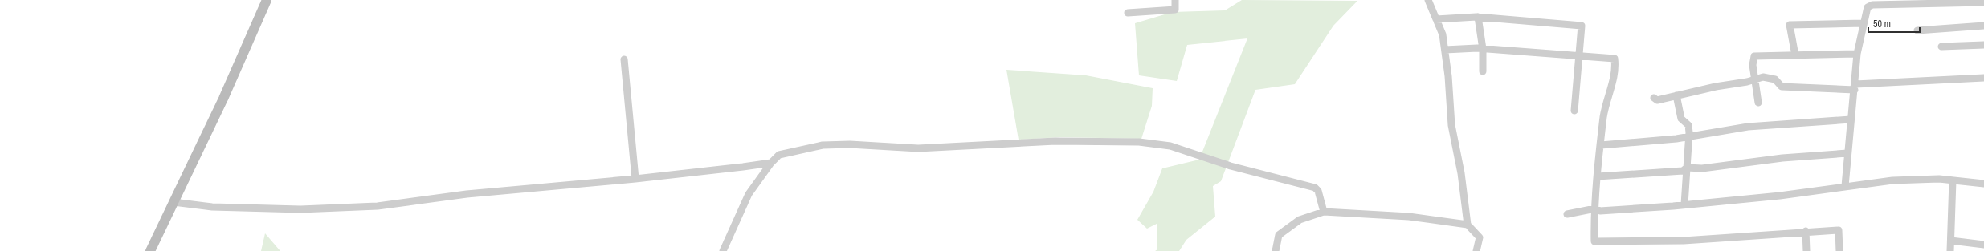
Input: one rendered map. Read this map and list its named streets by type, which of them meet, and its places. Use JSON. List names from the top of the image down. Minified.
{"scale_bar":"50 m"}
